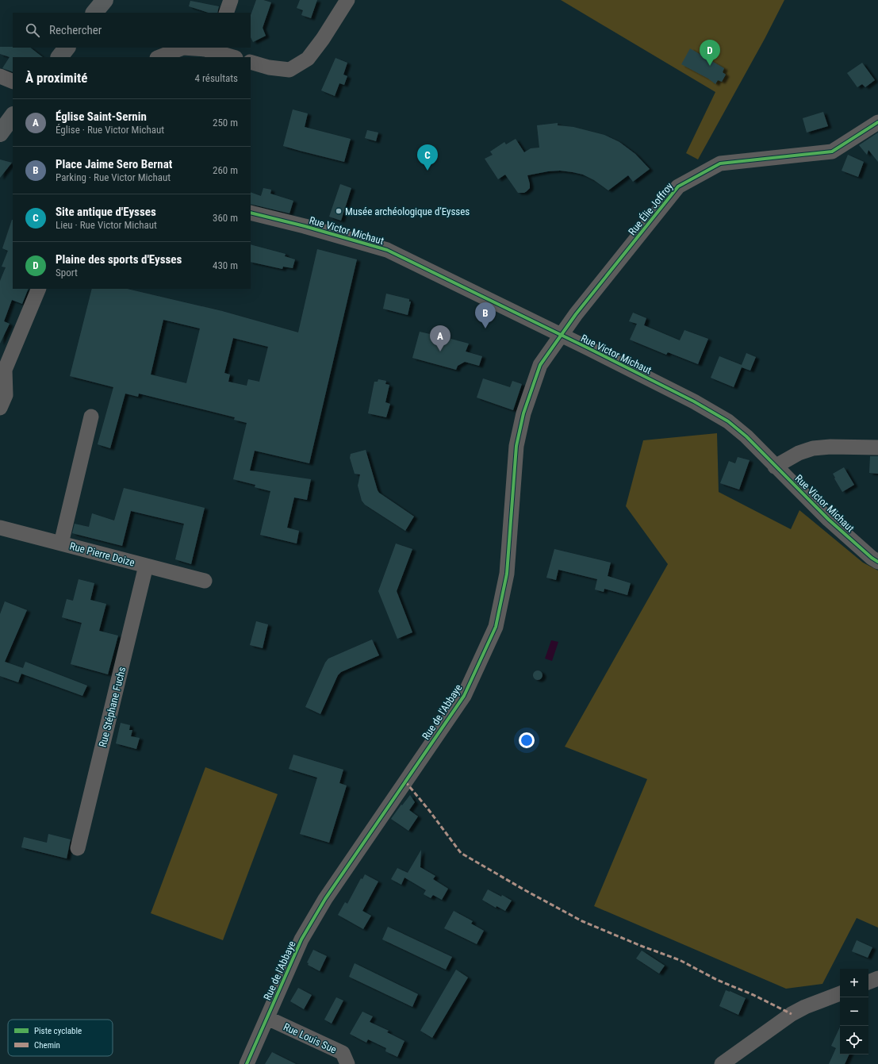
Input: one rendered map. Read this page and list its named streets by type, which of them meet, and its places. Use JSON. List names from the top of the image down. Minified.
{"streets":{"street":["Rue Élie Joffroy","Rue Victor Michaut","Rue Pierre Doize","Rue Stéphane Fuchs","Rue de l'Abbaye","Rue Louis Sue"]},"crossings":[["Rue Élie Joffroy","Rue Victor Michaut"],["Rue Élie Joffroy","Rue de l'Abbaye"],["Rue Victor Michaut","Rue de l'Abbaye"],["Rue Pierre Doize","Rue Stéphane Fuchs"],["Rue de l'Abbaye","Rue Louis Sue"]],"places":["Musée archéologique d'Eysses"],"legend":["Piste cyclable","Chemin"],"page":{"search":"Rechercher","pins":["D","C","B","A"],"heading":["À proximité","4 résultats"],"list":[{"mark":"A","name":"Église Saint-Sernin","note":"Église · Rue Victor Michaut","value":"250 m"},{"mark":"B","name":"Place Jaime Sero Bernat","note":"Parking · Rue Victor Michaut","value":"260 m"},{"mark":"C","name":"Site antique d'Eysses","note":"Lieu · Rue Victor Michaut","value":"360 m"},{"mark":"D","name":"Plaine des sports d'Eysses","note":"Sport","value":"430 m"}],"map_buttons":["+","−"]}}
